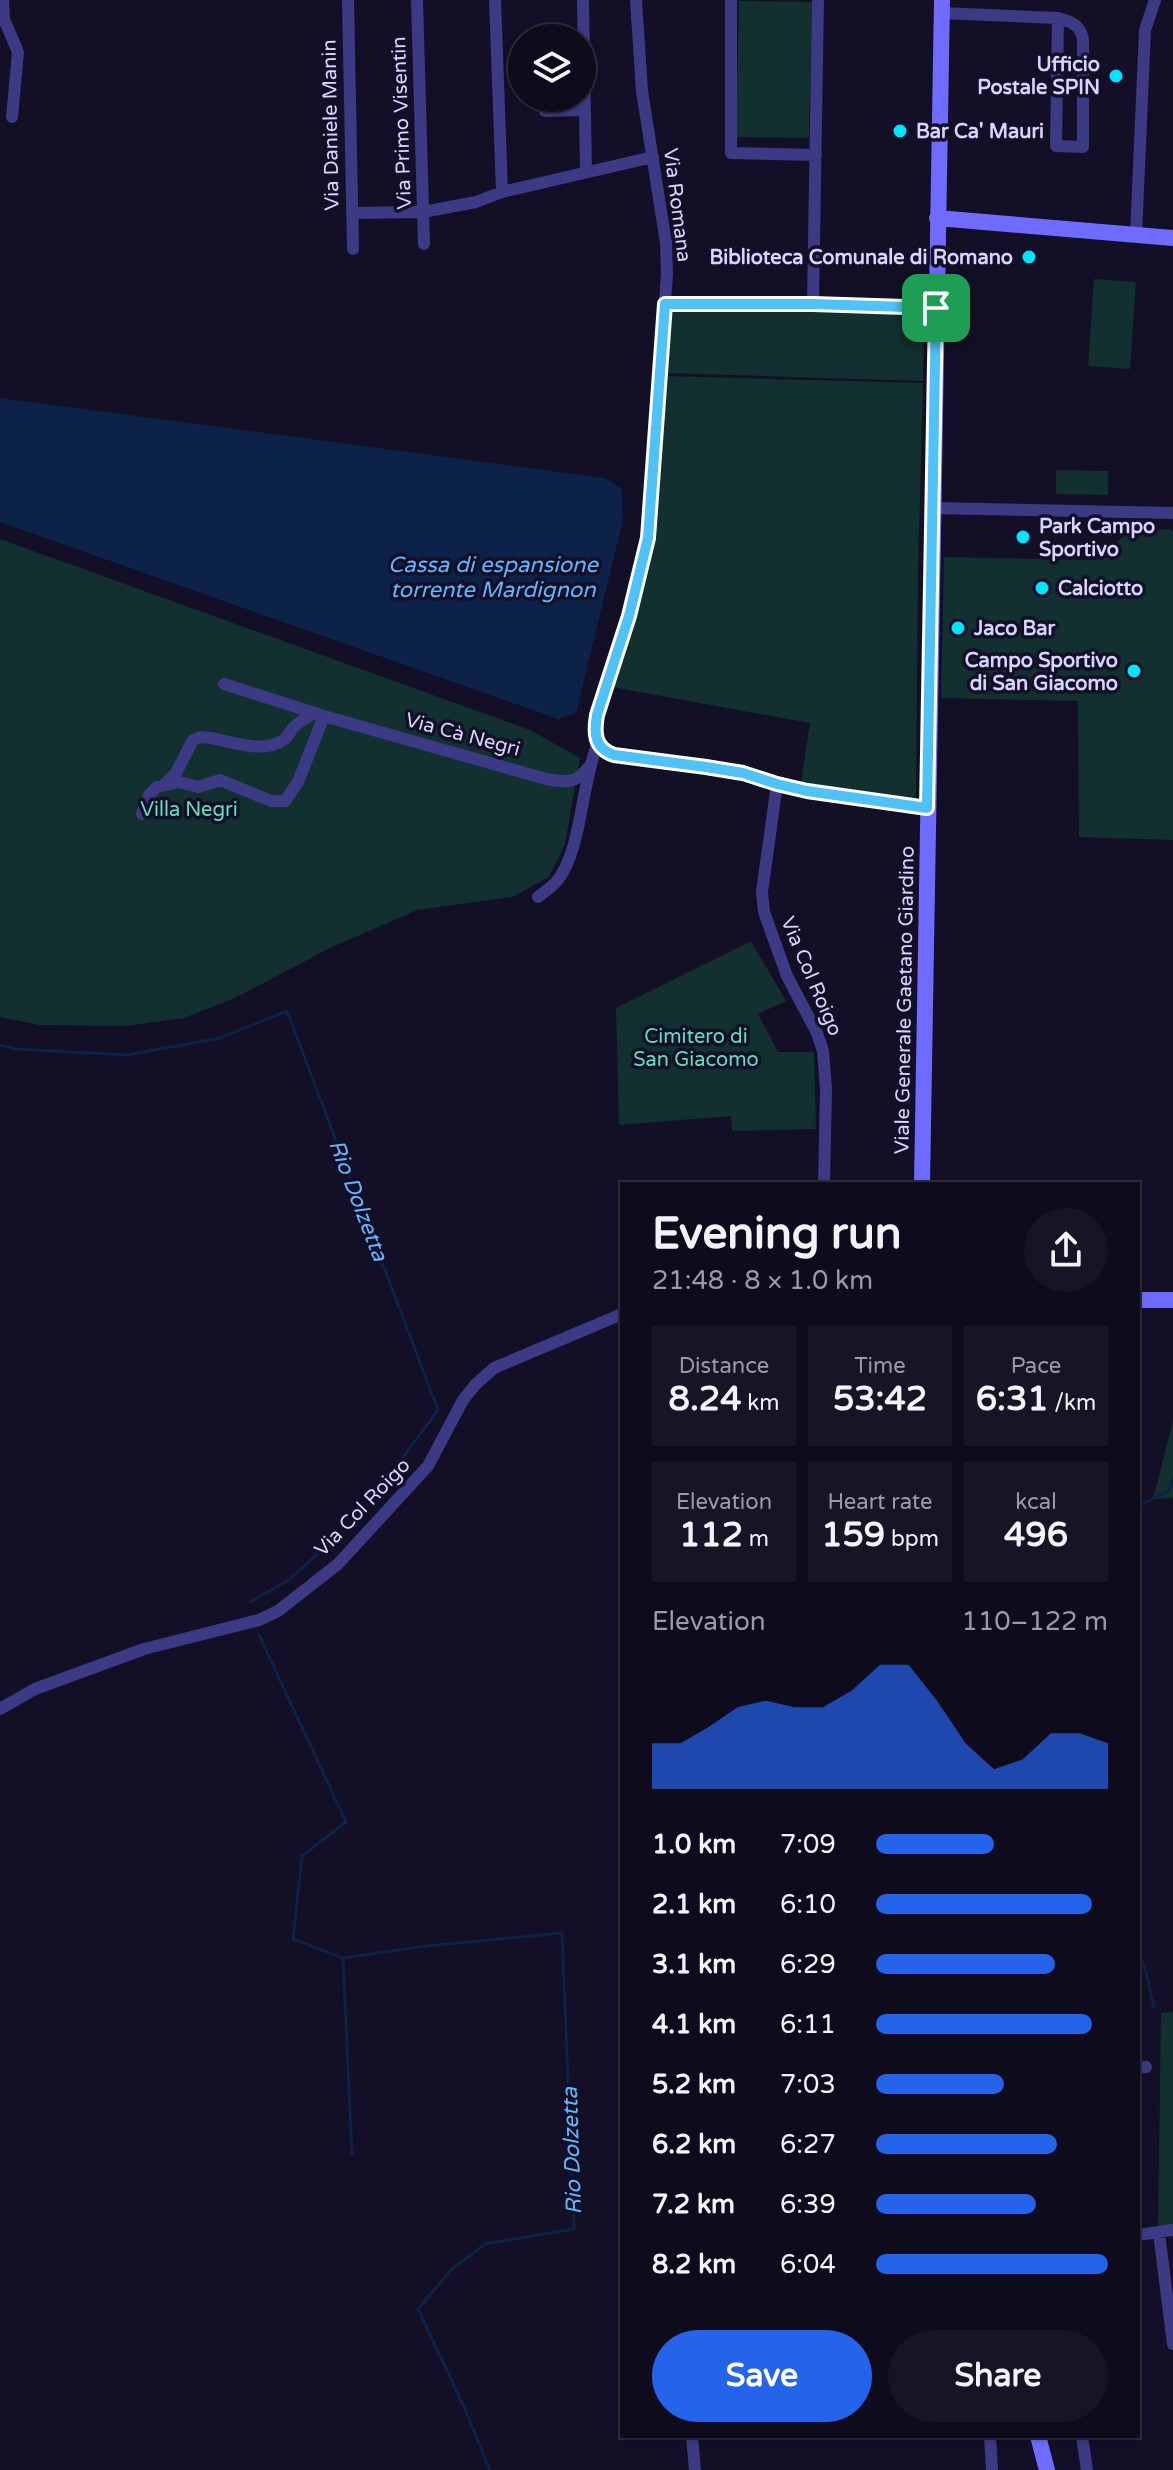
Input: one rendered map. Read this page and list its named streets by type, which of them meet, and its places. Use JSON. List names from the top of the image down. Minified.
{"streets":{"main road":["Viale Generale Gaetano Giardino"],"street":["Via Primo Visentin","Via Daniele Manin","Via Romana","Via Cà Negri","Via Col Roigo"]},"water":["Cassa di espansione torrente Mardignon","Rio Dolzetta"],"parks":["Villa Negri","Cimitero di San Giacomo"],"places":["Ufficio Postale SPIN","Bar Ca' Mauri","Biblioteca Comunale di Romano","Park Campo Sportivo","Calciotto","Jaco Bar","Campo Sportivo di San Giacomo"],"page":{"heading":["Evening run","21:48 · 8 × 1.0 km"],"stats":[["Distance","8.24 km"],["Time","53:42"],["Pace","6:31 /km"],["Elevation","112 m"],["Heart rate","159 bpm"],["kcal","496"]],"chart":["Elevation","110–122 m"],"list":[{"name":"1.0 km","note":"7:09"},{"name":"2.1 km","note":"6:10"},{"name":"3.1 km","note":"6:29"},{"name":"4.1 km","note":"6:11"},{"name":"5.2 km","note":"7:03"},{"name":"6.2 km","note":"6:27"},{"name":"7.2 km","note":"6:39"},{"name":"8.2 km","note":"6:04"}],"buttons":["Save","Share"]}}
